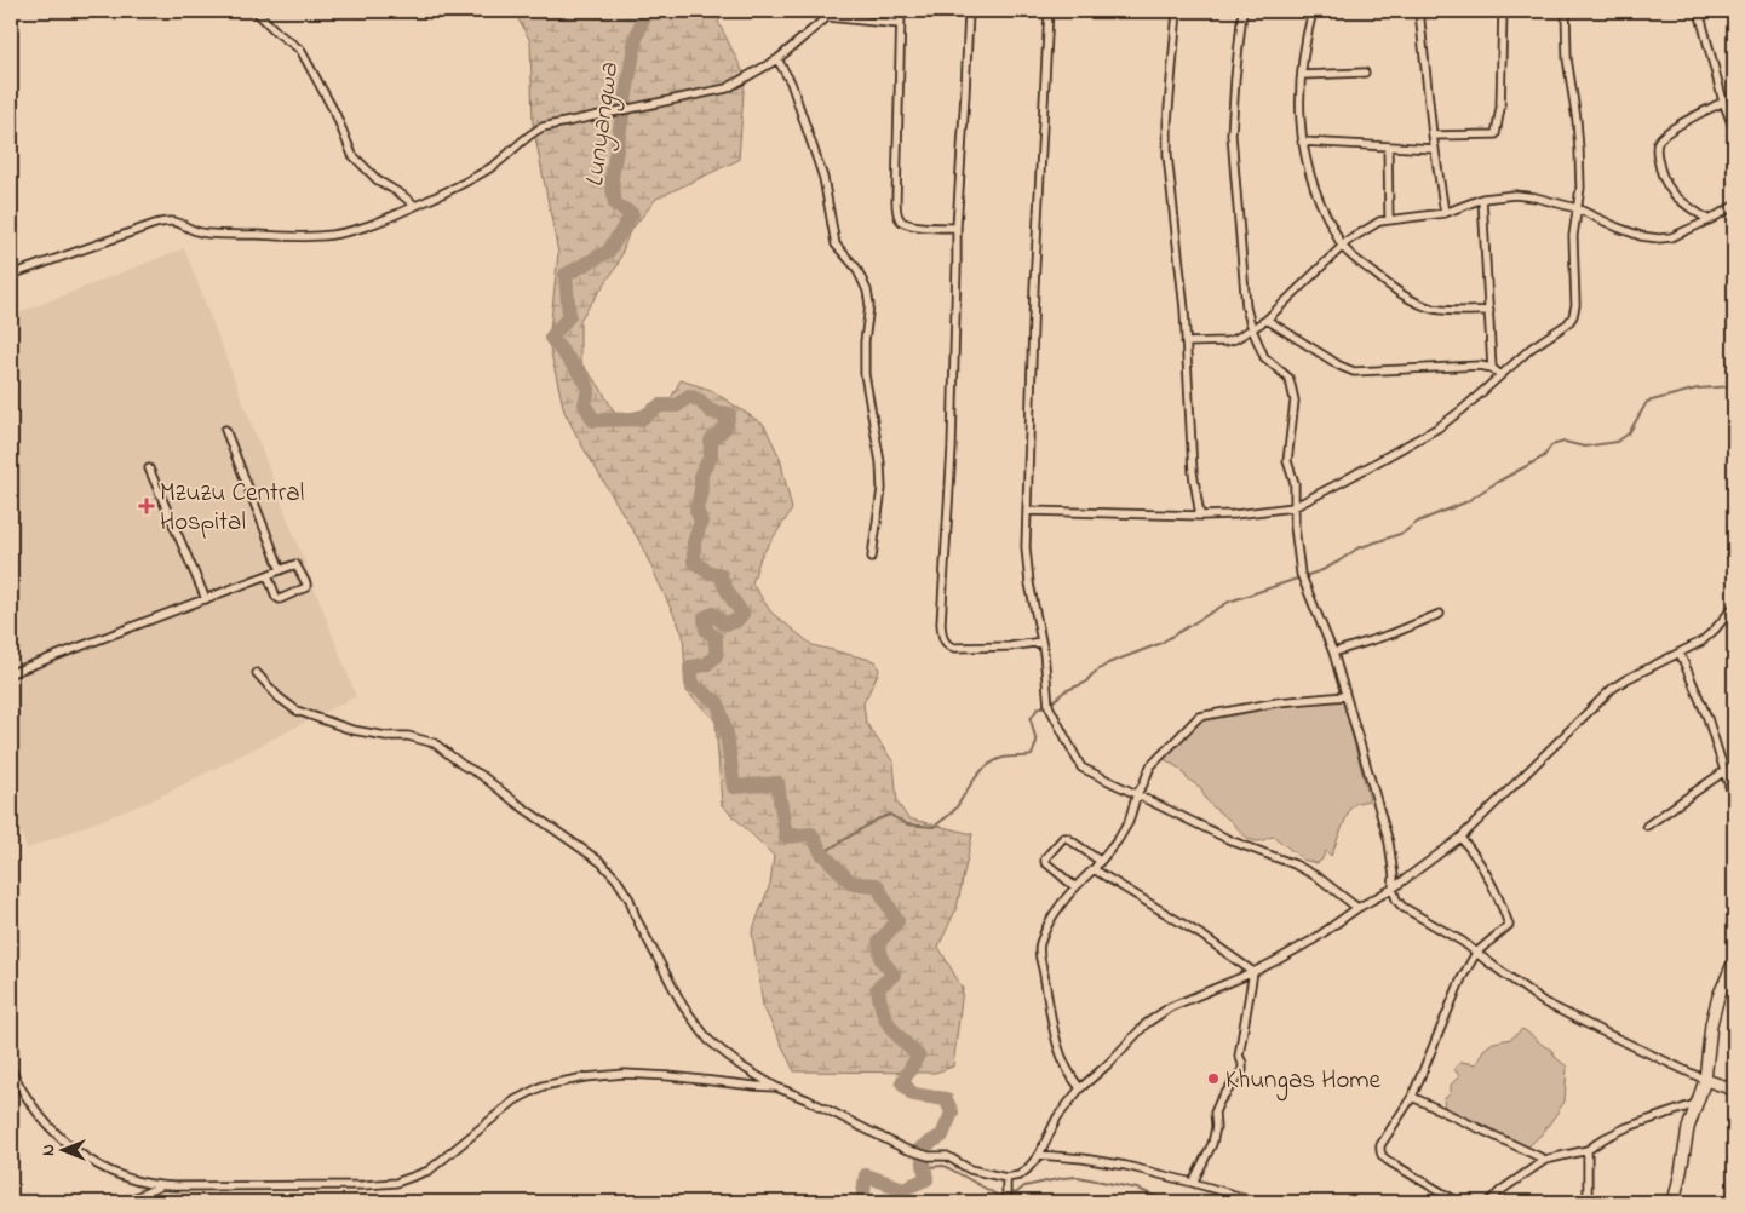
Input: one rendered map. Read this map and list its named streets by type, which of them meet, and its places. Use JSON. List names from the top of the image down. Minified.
{"water":["Lunyangwa"],"places":{"health":["Mzuzu Central Hospital"],"other":["Khungas Home"]},"north":"left"}
